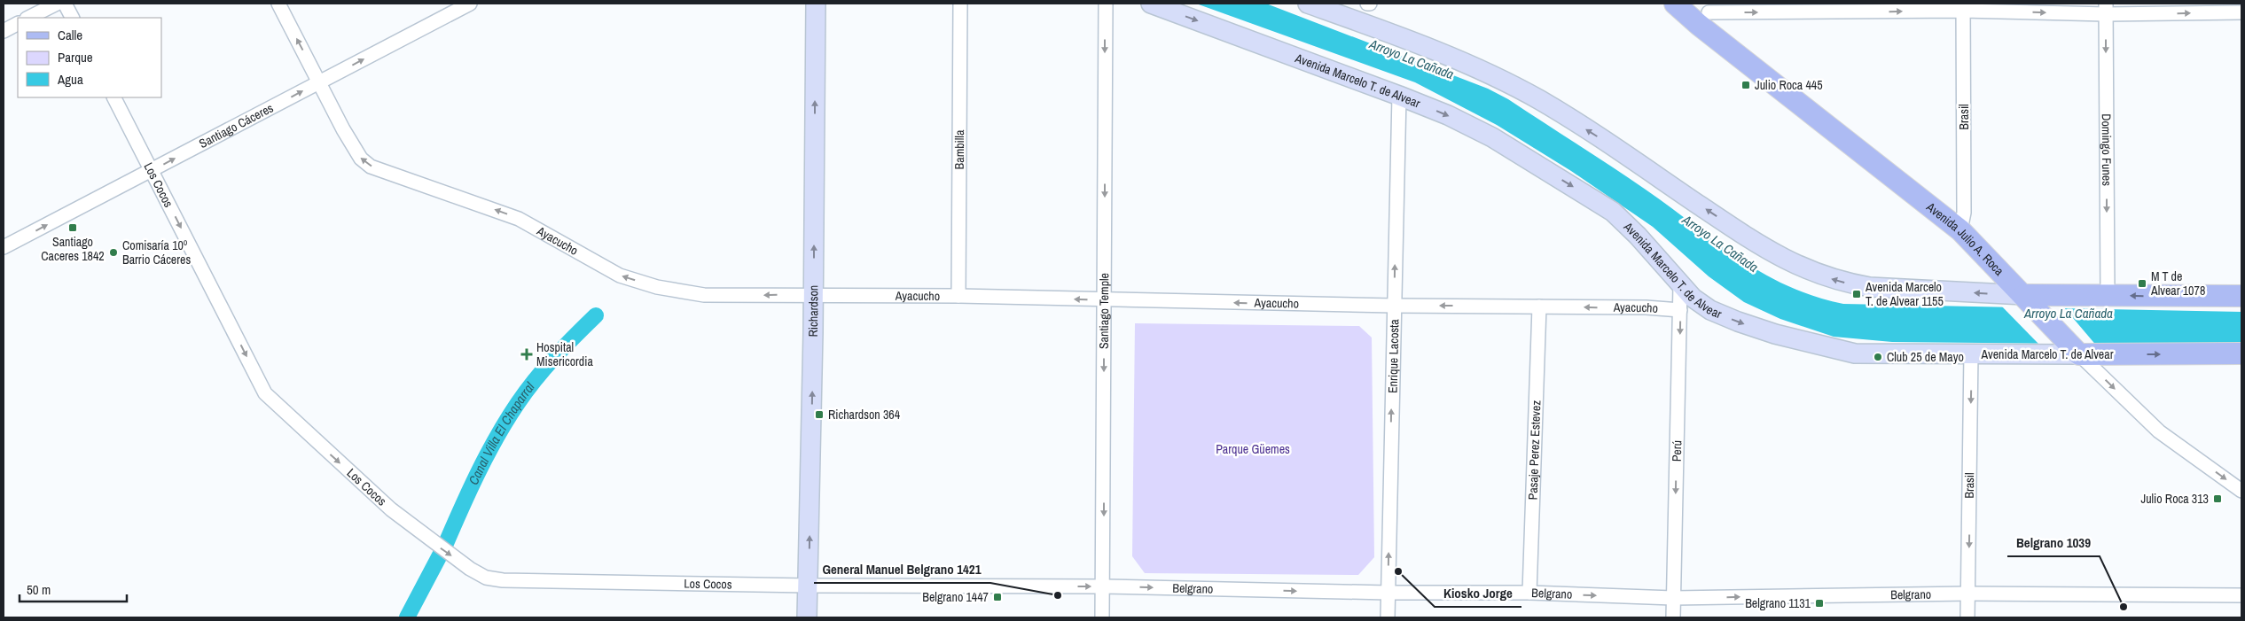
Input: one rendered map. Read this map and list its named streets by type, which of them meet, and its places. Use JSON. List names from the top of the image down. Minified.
{"streets":{"main road":["Avenida Marcelo T. de Alvear","Avenida Julio A. Roca","Richardson"],"street":["Brasil","Santiago Cáceres","Bambilla","Domingo Funes","Los Cocos","Ayacucho","Santiago Temple","Enrique Lacosta","Pasaje Perez Estevez","Perú","Belgrano"]},"crossings":[["Avenida Marcelo T. de Alvear","Brasil"],["Avenida Marcelo T. de Alvear","Avenida Julio A. Roca"],["Avenida Marcelo T. de Alvear","Enrique Lacosta"],["Avenida Marcelo T. de Alvear","Perú"],["Brasil","Avenida Julio A. Roca"],["Brasil","Belgrano"],["Santiago Cáceres","Los Cocos"],["Santiago Cáceres","Ayacucho"],["Bambilla","Ayacucho"],["Los Cocos","Richardson"],["Los Cocos","Belgrano"],["Ayacucho","Richardson"],["Ayacucho","Santiago Temple"],["Ayacucho","Enrique Lacosta"],["Ayacucho","Pasaje Perez Estevez"],["Ayacucho","Perú"],["Richardson","Belgrano"],["Santiago Temple","Belgrano"],["Enrique Lacosta","Belgrano"],["Pasaje Perez Estevez","Belgrano"],["Perú","Belgrano"]],"one_way":["Brasil","Santiago Cáceres","Domingo Funes","Los Cocos","Ayacucho","Richardson","Santiago Temple","Enrique Lacosta","Perú","Belgrano"],"water":["Arroyo La Cañada","Canal Villa El Chaparral"],"parks":["Parque Güemes"],"places":{"transit":["Julio Roca 445","Santiago Caceres 1842","M T de Alvear 1078","Avenida Marcelo T. de Alvear 1155","Richardson 364","Julio Roca 313","Belgrano 1447","Belgrano 1131"],"other":["Comisaría 10º Barrio Cáceres","Club 25 de Mayo","Kiosko Jorge","General Manuel Belgrano 1421","Belgrano 1039"],"health":["Hospital Misericordia"]},"legend":["Calle","Parque","Agua"],"scale_bar":"50 m"}
